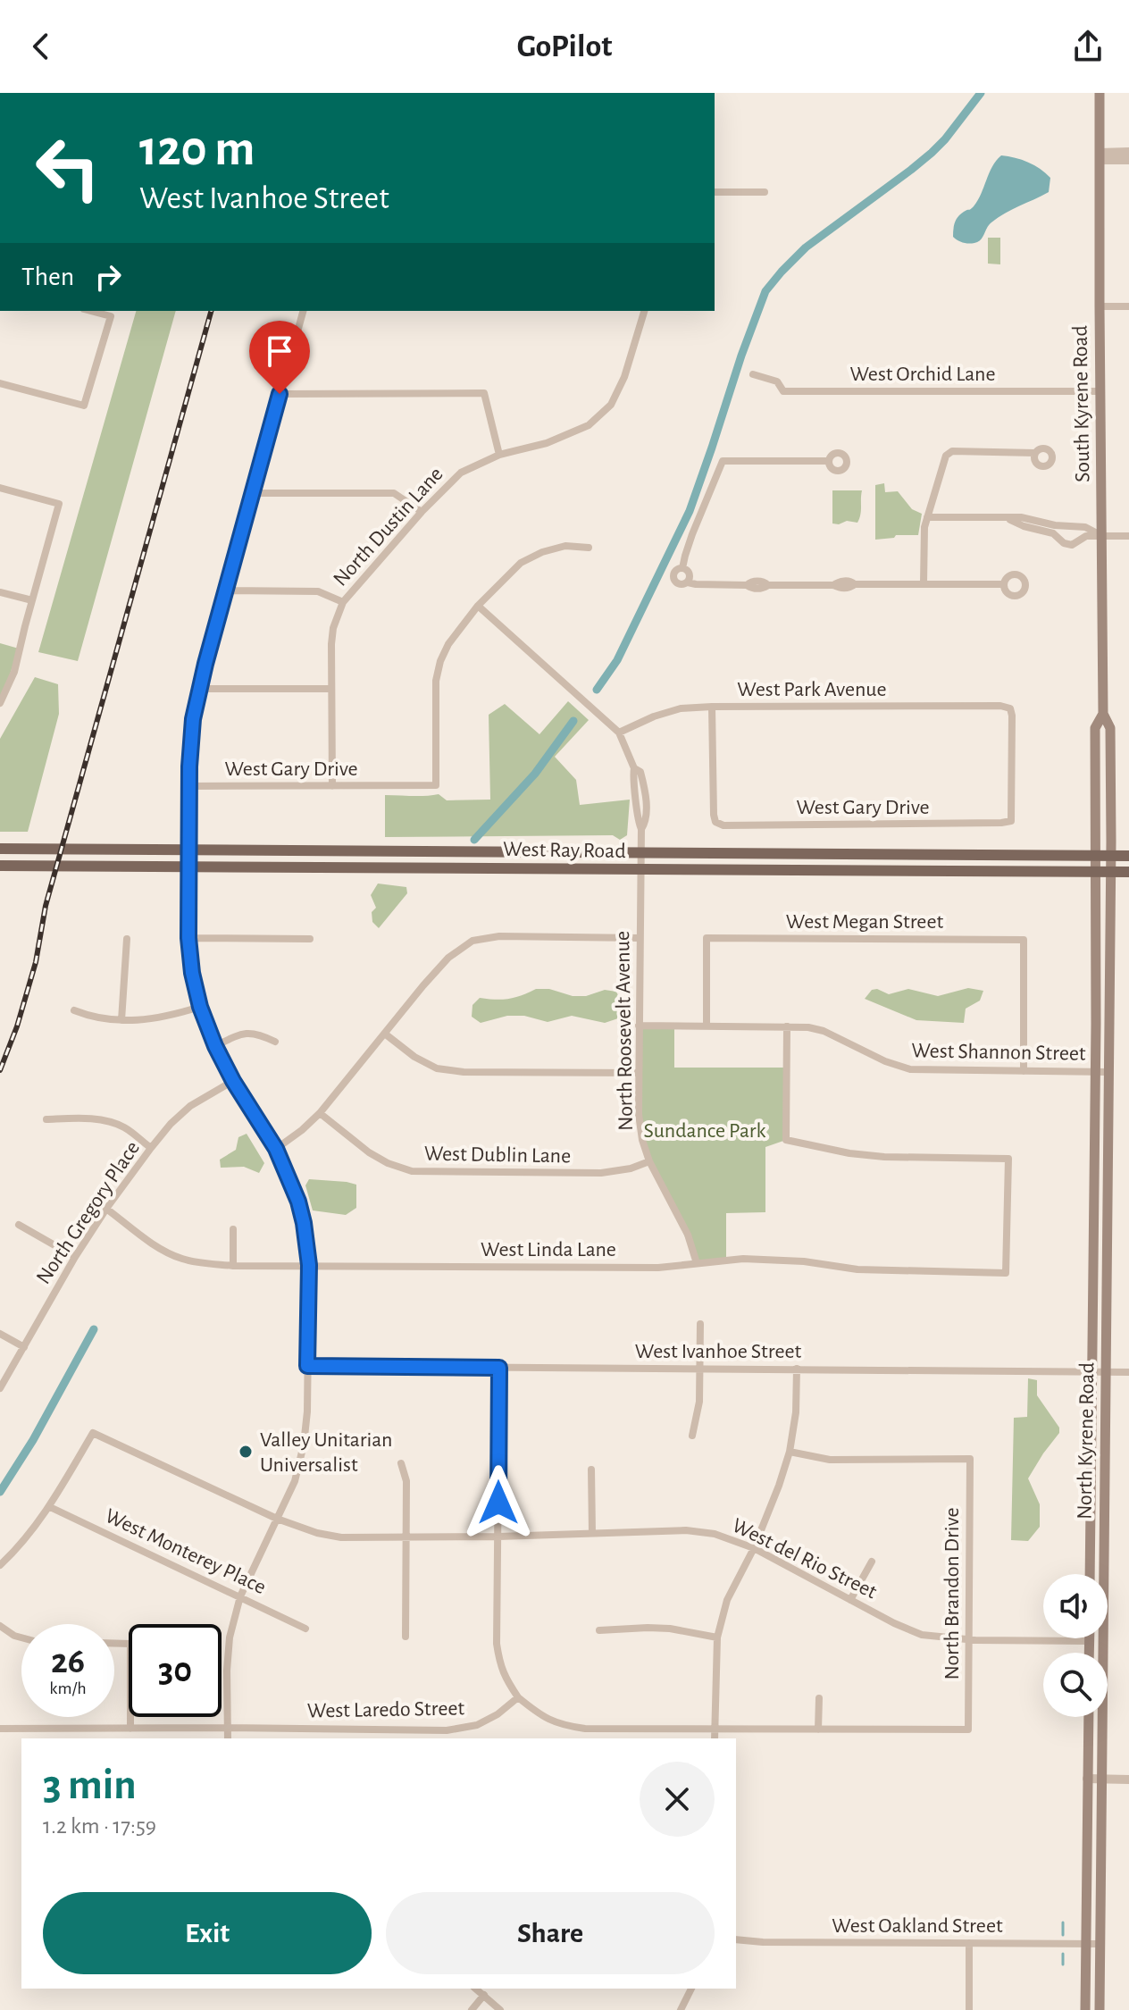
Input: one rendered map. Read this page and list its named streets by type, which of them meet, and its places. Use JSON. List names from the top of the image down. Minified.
{"streets":{"main road":["South Kyrene Road","West Ray Road","North Kyrene Road"],"street":["West Orchid Lane","North Dustin Lane","West Park Avenue","West Gary Drive","West Megan Street","North Roosevelt Avenue","West Shannon Street","West Dublin Lane","North Gregory Place","West Linda Lane","West Ivanhoe Street","West Monterey Place","West del Rio Street","North Brandon Drive","West Laredo Street","West Oakland Street"]},"crossings":[["West Orchid Lane","South Kyrene Road"],["South Kyrene Road","West Ray Road"],["South Kyrene Road","North Kyrene Road"],["North Dustin Lane","West Gary Drive"],["West Park Avenue","West Gary Drive"],["West Park Avenue","North Roosevelt Avenue"],["West Gary Drive","North Roosevelt Avenue"],["West Ray Road","North Roosevelt Avenue"],["West Ray Road","North Kyrene Road"],["West Megan Street","West Shannon Street"],["North Roosevelt Avenue","West Shannon Street"],["North Roosevelt Avenue","West Dublin Lane"],["North Roosevelt Avenue","West Linda Lane"],["West Shannon Street","West Linda Lane"],["West Shannon Street","North Kyrene Road"],["North Gregory Place","West Linda Lane"],["West Ivanhoe Street","North Kyrene Road"],["North Kyrene Road","West Oakland Street"],["West Monterey Place","West del Rio Street"],["West del Rio Street","North Brandon Drive"]],"parks":["Sundance Park"],"places":["Valley Unitarian Universalist"],"page":{"header":"GoPilot","turn":["120 m","West Ivanhoe Street"],"then":"Then","speed":"26 km/h","limit":"30","heading":["3 min","1.2 km · 17:59"],"buttons":["Exit","Share"]}}
